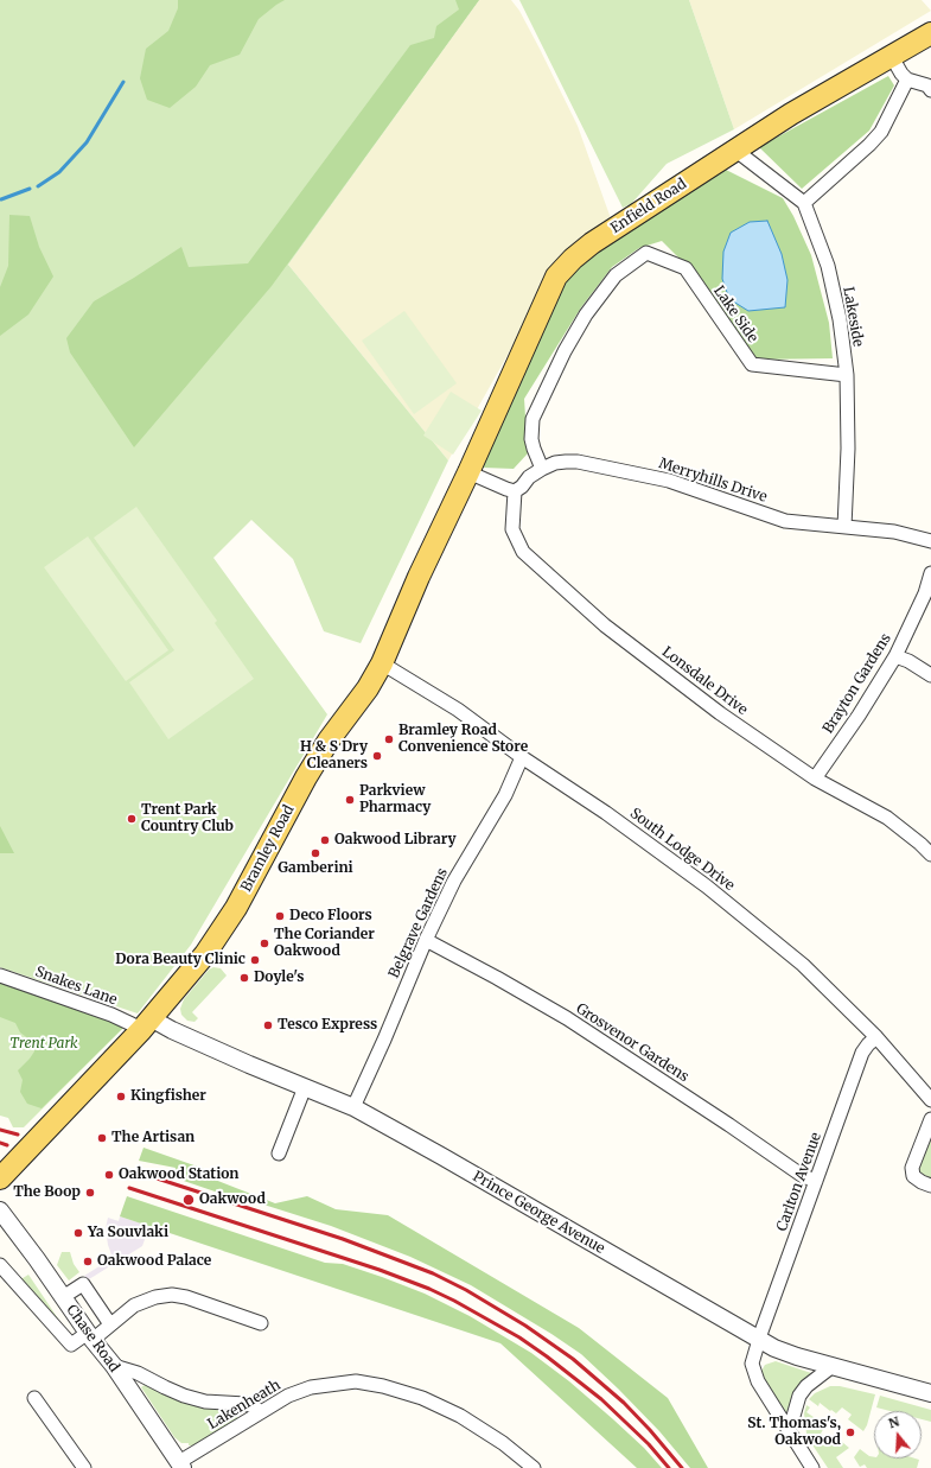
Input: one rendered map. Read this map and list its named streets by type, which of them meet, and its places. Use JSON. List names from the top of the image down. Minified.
{"streets":{"main road":["Enfield Road","Bramley Road"],"street":["Lake Side","Lakeside","Merryhills Drive","Lonsdale Drive","Brayton Gardens","South Lodge Drive","Belgrave Gardens","Snakes Lane","Grosvenor Gardens","Carlton Avenue","Prince George Avenue","Chase Road","Lakenheath"]},"crossings":[["Enfield Road","Bramley Road"],["Lake Side","Lakeside"],["Lake Side","Merryhills Drive"],["Lakeside","Merryhills Drive"],["Merryhills Drive","Lonsdale Drive"],["Lonsdale Drive","Brayton Gardens"],["Bramley Road","South Lodge Drive"],["Bramley Road","Snakes Lane"],["Bramley Road","Prince George Avenue"],["South Lodge Drive","Belgrave Gardens"],["South Lodge Drive","Carlton Avenue"],["Belgrave Gardens","Grosvenor Gardens"],["Belgrave Gardens","Prince George Avenue"],["Snakes Lane","Prince George Avenue"],["Grosvenor Gardens","Carlton Avenue"],["Carlton Avenue","Prince George Avenue"],["Chase Road","Lakenheath"]],"parks":["Trent Park"],"places":["Bramley Road Convenience Store","H & S Dry Cleaners","Parkview Pharmacy","Trent Park Country Club","Oakwood Library","Gamberini","Deco Floors","The Coriander Oakwood","Dora Beauty Clinic","Doyle's","Tesco Express","Kingfisher","The Artisan","Oakwood Station","The Boop","Oakwood","Ya Souvlaki","Oakwood Palace","St. Thomas's, Oakwood"],"north":"top"}
